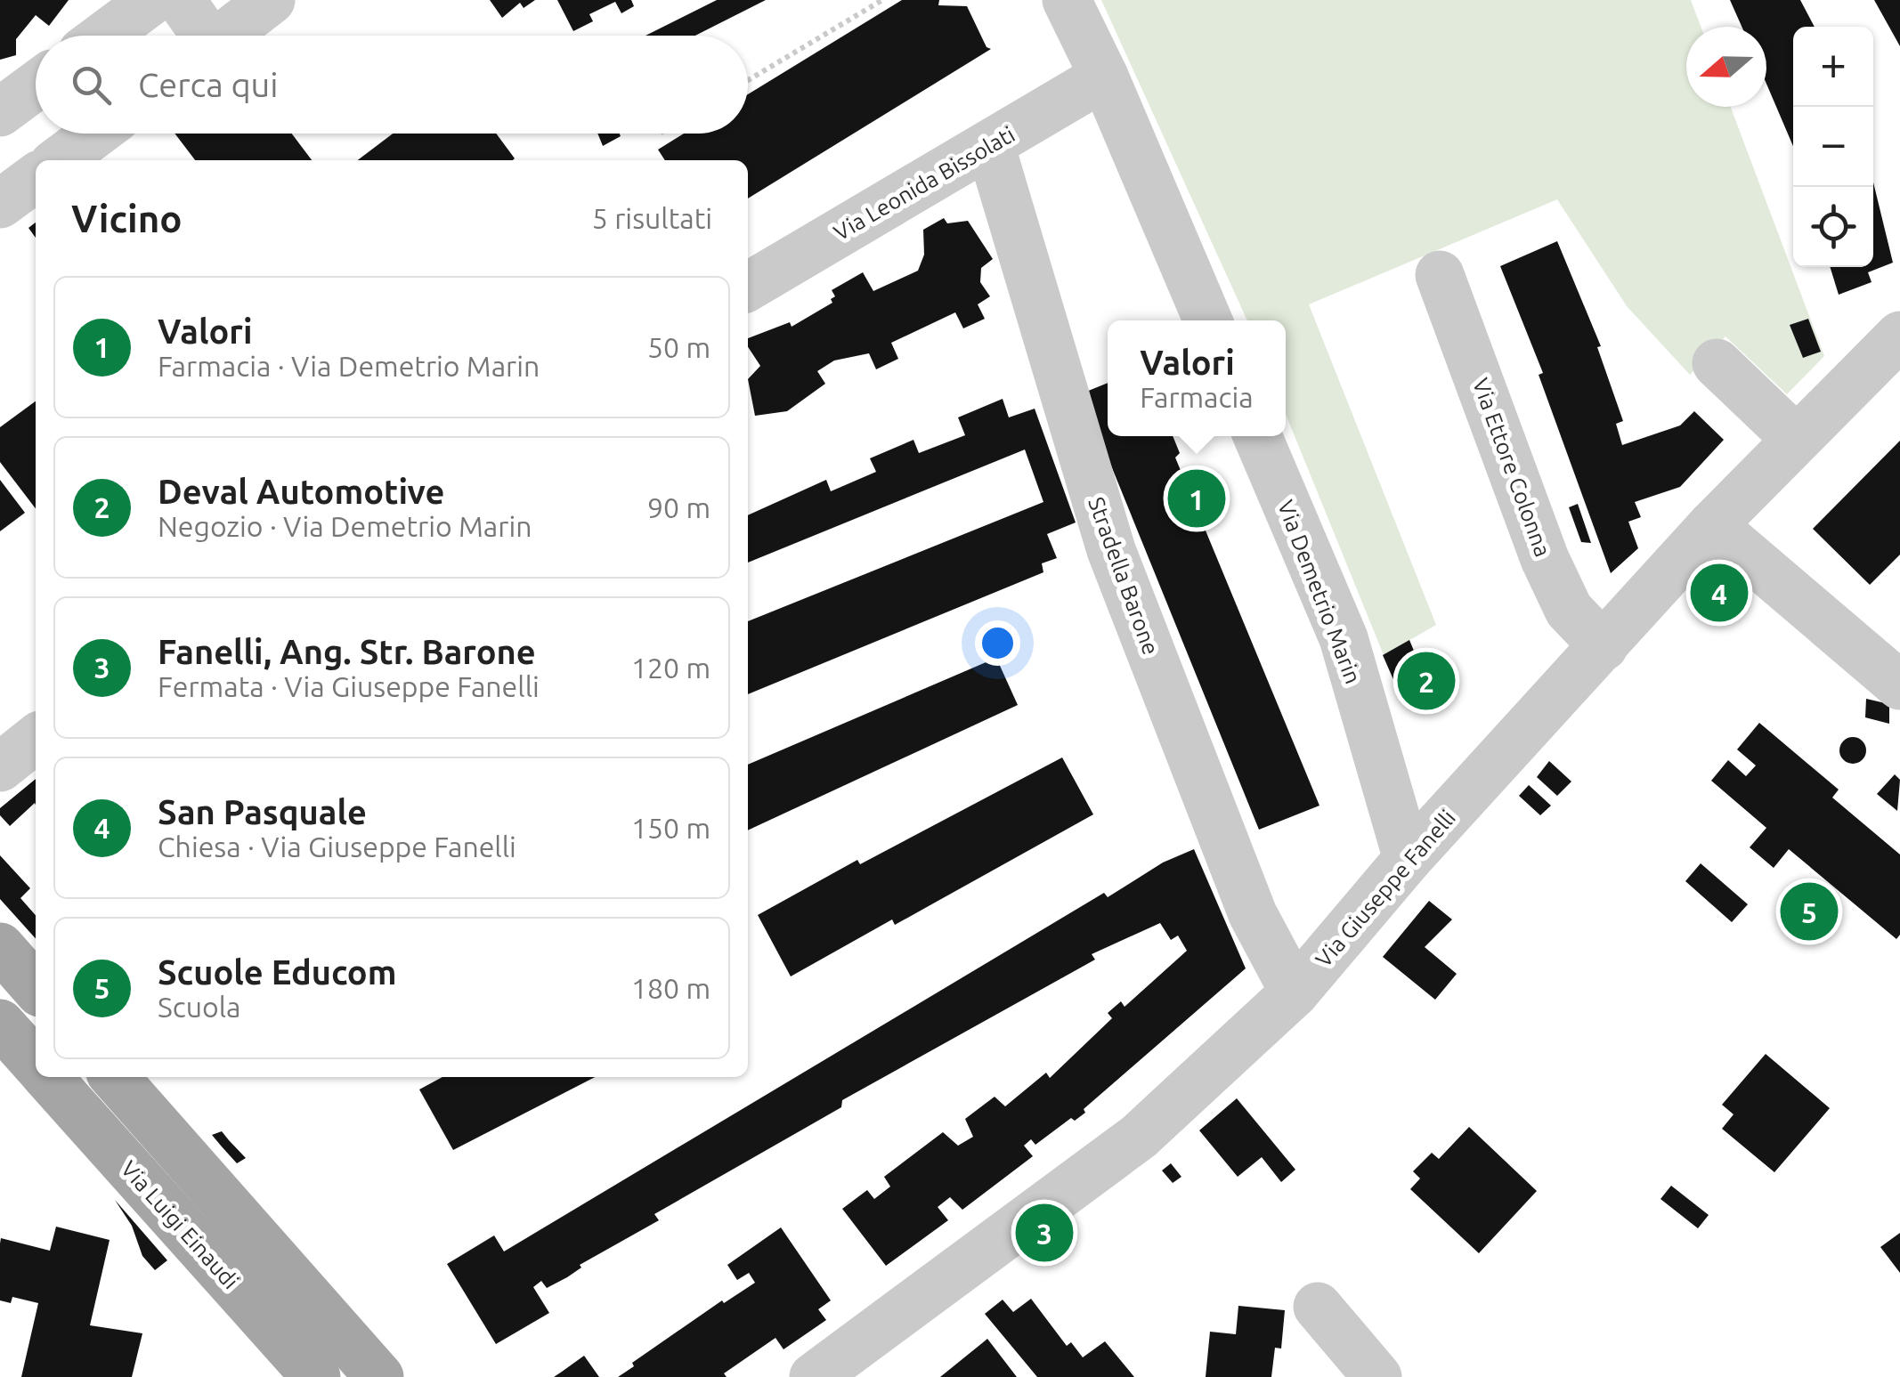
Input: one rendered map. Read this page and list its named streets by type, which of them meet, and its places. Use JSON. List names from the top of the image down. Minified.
{"streets":{"main road":["Via Luigi Einaudi"],"street":["Via Leonida Bissolati","Via Ettore Colonna","Stradella Barone","Via Demetrio Marin","Via Giuseppe Fanelli"]},"crossings":[["Via Leonida Bissolati","Stradella Barone"],["Via Ettore Colonna","Via Giuseppe Fanelli"],["Stradella Barone","Via Giuseppe Fanelli"],["Via Demetrio Marin","Via Giuseppe Fanelli"]],"north":"left","page":{"map_buttons":["+","−"],"search":"Cerca qui","heading":["Vicino","5 risultati"],"list":[{"mark":"1","name":"Valori","note":"Farmacia · Via Demetrio Marin","value":"50 m"},{"mark":"2","name":"Deval Automotive","note":"Negozio · Via Demetrio Marin","value":"90 m"},{"mark":"3","name":"Fanelli, Ang. Str. Barone","note":"Fermata · Via Giuseppe Fanelli","value":"120 m"},{"mark":"4","name":"San Pasquale","note":"Chiesa · Via Giuseppe Fanelli","value":"150 m"},{"mark":"5","name":"Scuole Educom","note":"Scuola","value":"180 m"}],"popup":["Valori","Farmacia"],"pins":["1","4","2","5","3"]}}
